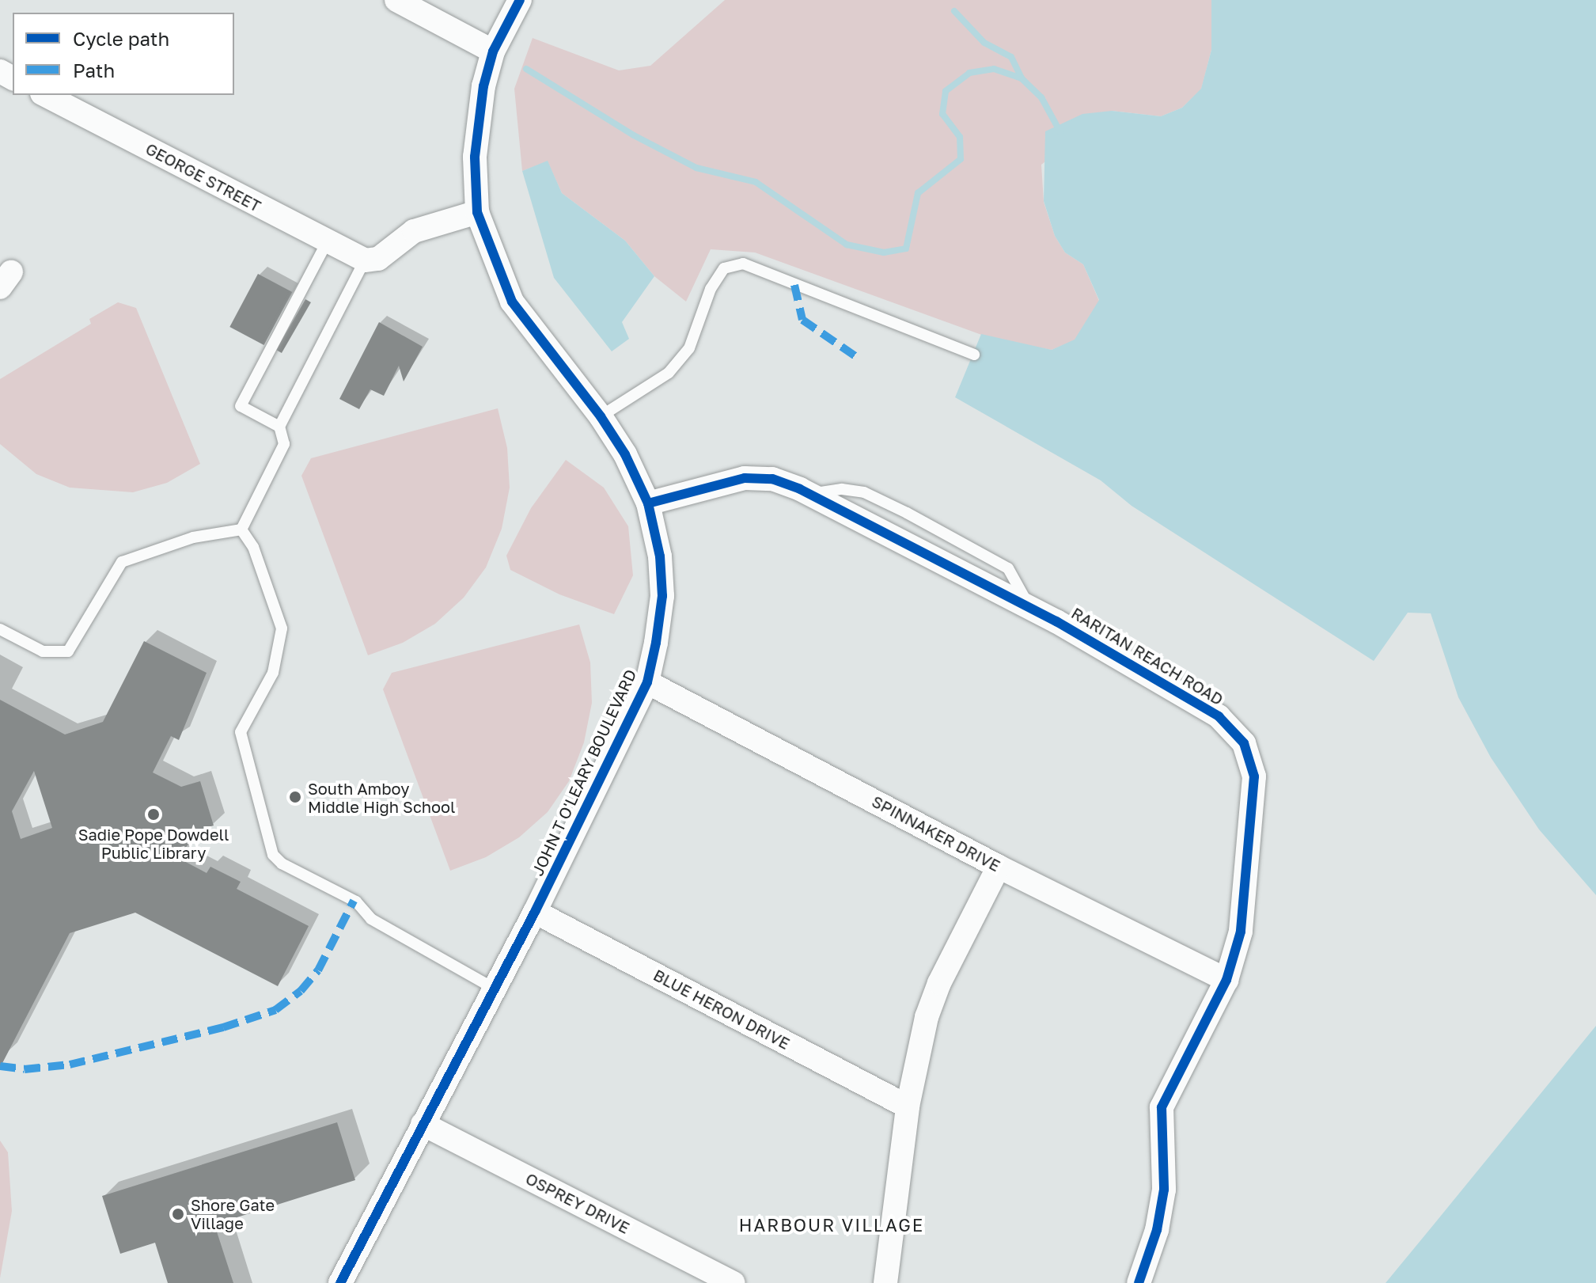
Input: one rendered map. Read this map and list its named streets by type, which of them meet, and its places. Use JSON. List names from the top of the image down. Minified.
{"streets":{"street":["GEORGE STREET","RARITAN REACH ROAD","JOHN T O'LEARY BOULEVARD","SPINNAKER DRIVE","BLUE HERON DRIVE","OSPREY DRIVE"]},"crossings":[["RARITAN REACH ROAD","JOHN T O'LEARY BOULEVARD"],["RARITAN REACH ROAD","SPINNAKER DRIVE"],["JOHN T O'LEARY BOULEVARD","SPINNAKER DRIVE"],["JOHN T O'LEARY BOULEVARD","BLUE HERON DRIVE"],["JOHN T O'LEARY BOULEVARD","OSPREY DRIVE"]],"districts":["HARBOUR VILLAGE"],"places":["South Amboy Middle High School","Sadie Pope Dowdell Public Library","Shore Gate Village"],"legend":["Cycle path","Path"]}
